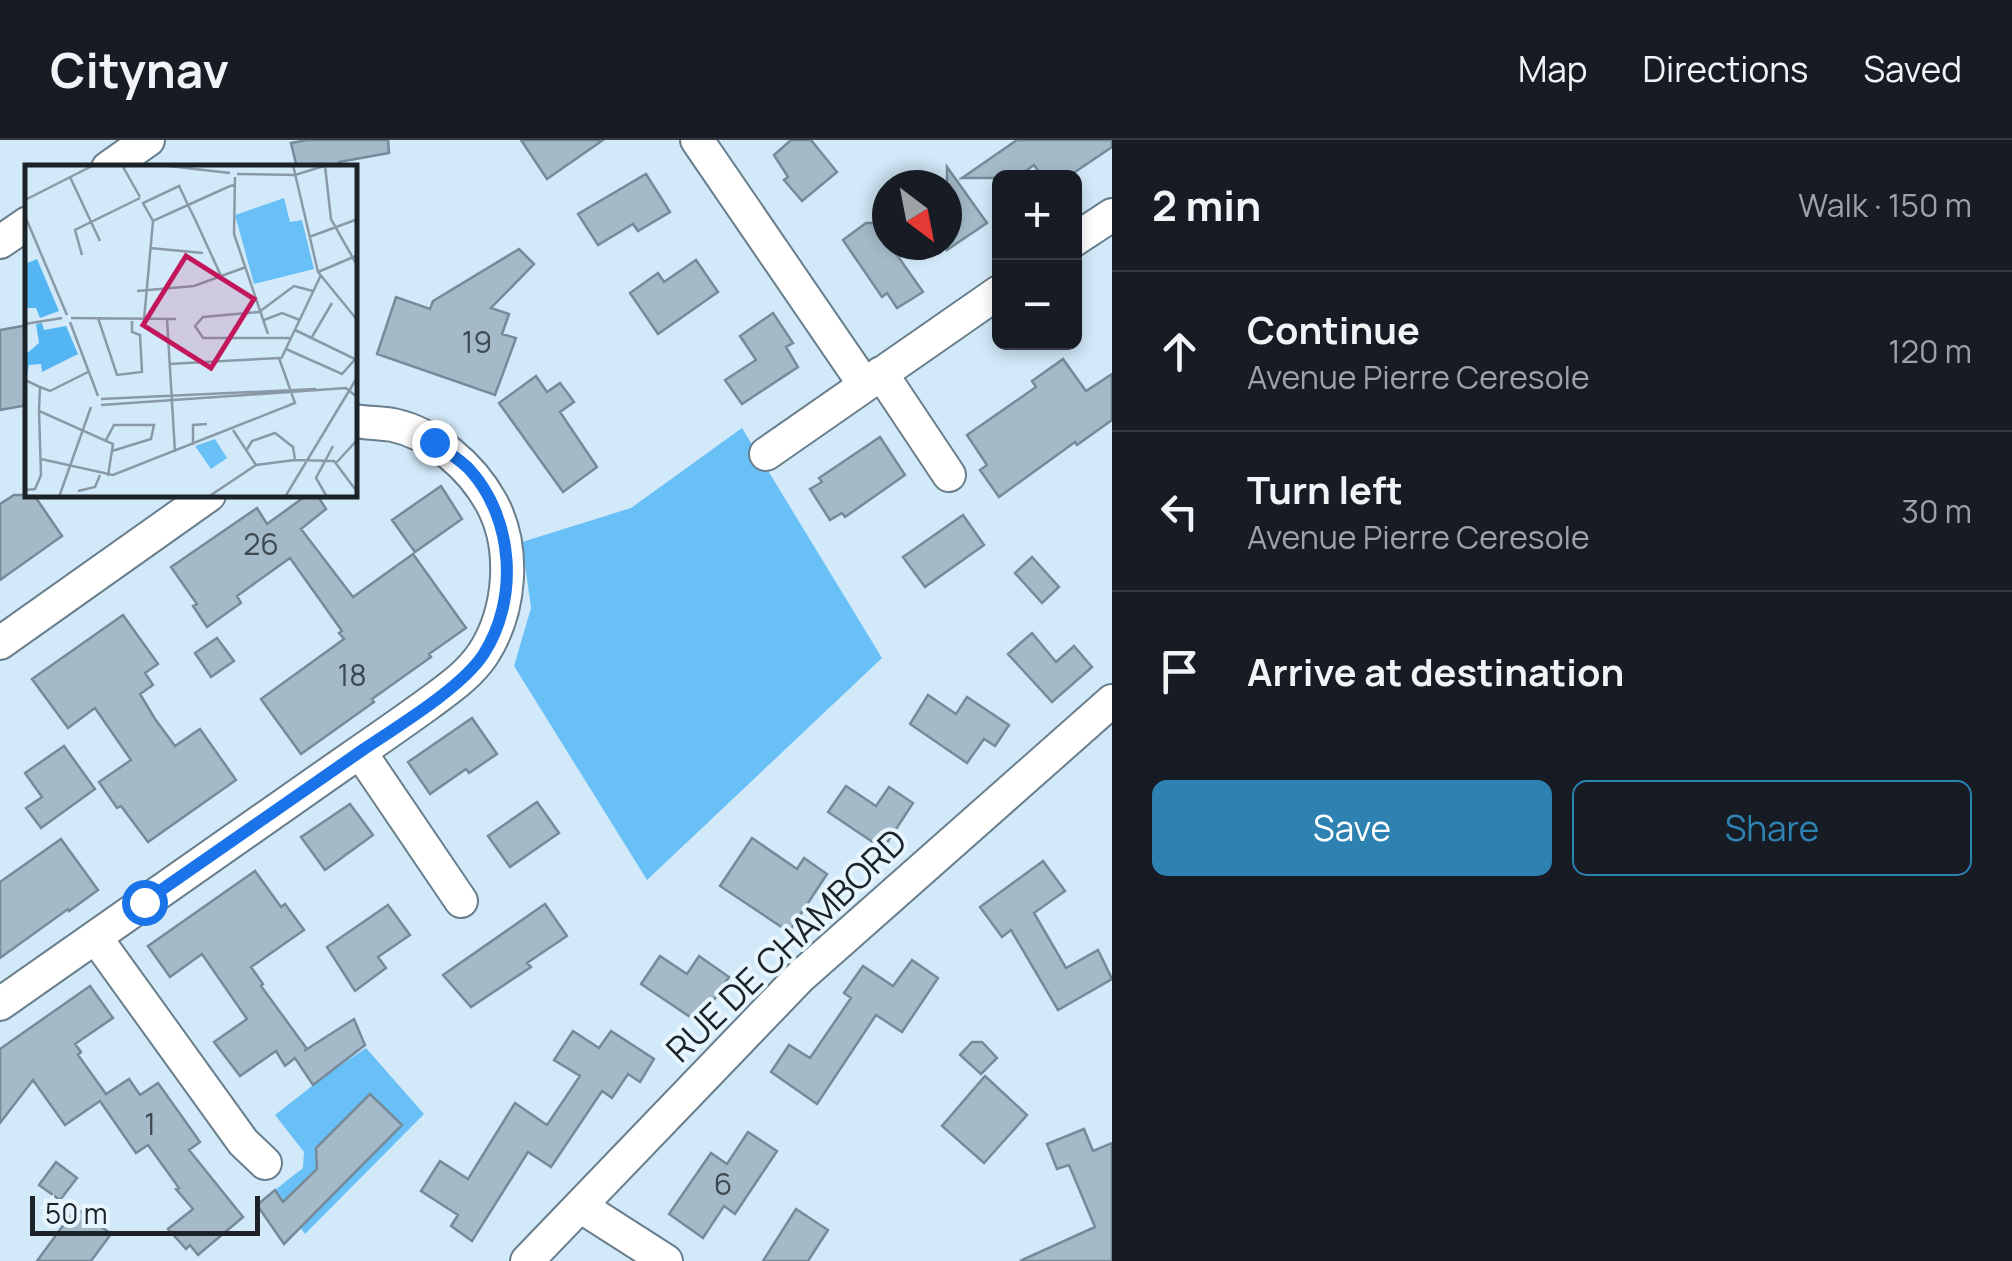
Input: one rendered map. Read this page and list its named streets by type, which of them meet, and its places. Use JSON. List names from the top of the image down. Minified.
{"streets":{"street":["RUE DE CHAMBORD"]},"house_numbers":["19","26","18","1","6"],"scale_bar":"50 m","north":"bottom right","page":{"header":"Citynav","nav":["Map","Directions","Saved"],"heading":["2 min","Walk · 150 m"],"map_buttons":["+","−"],"list":[["Continue","Avenue Pierre Ceresole","120 m"],["Turn left","Avenue Pierre Ceresole","30 m"],"Arrive at destination"],"buttons":["Save","Share"],"scale":"50 m"}}
